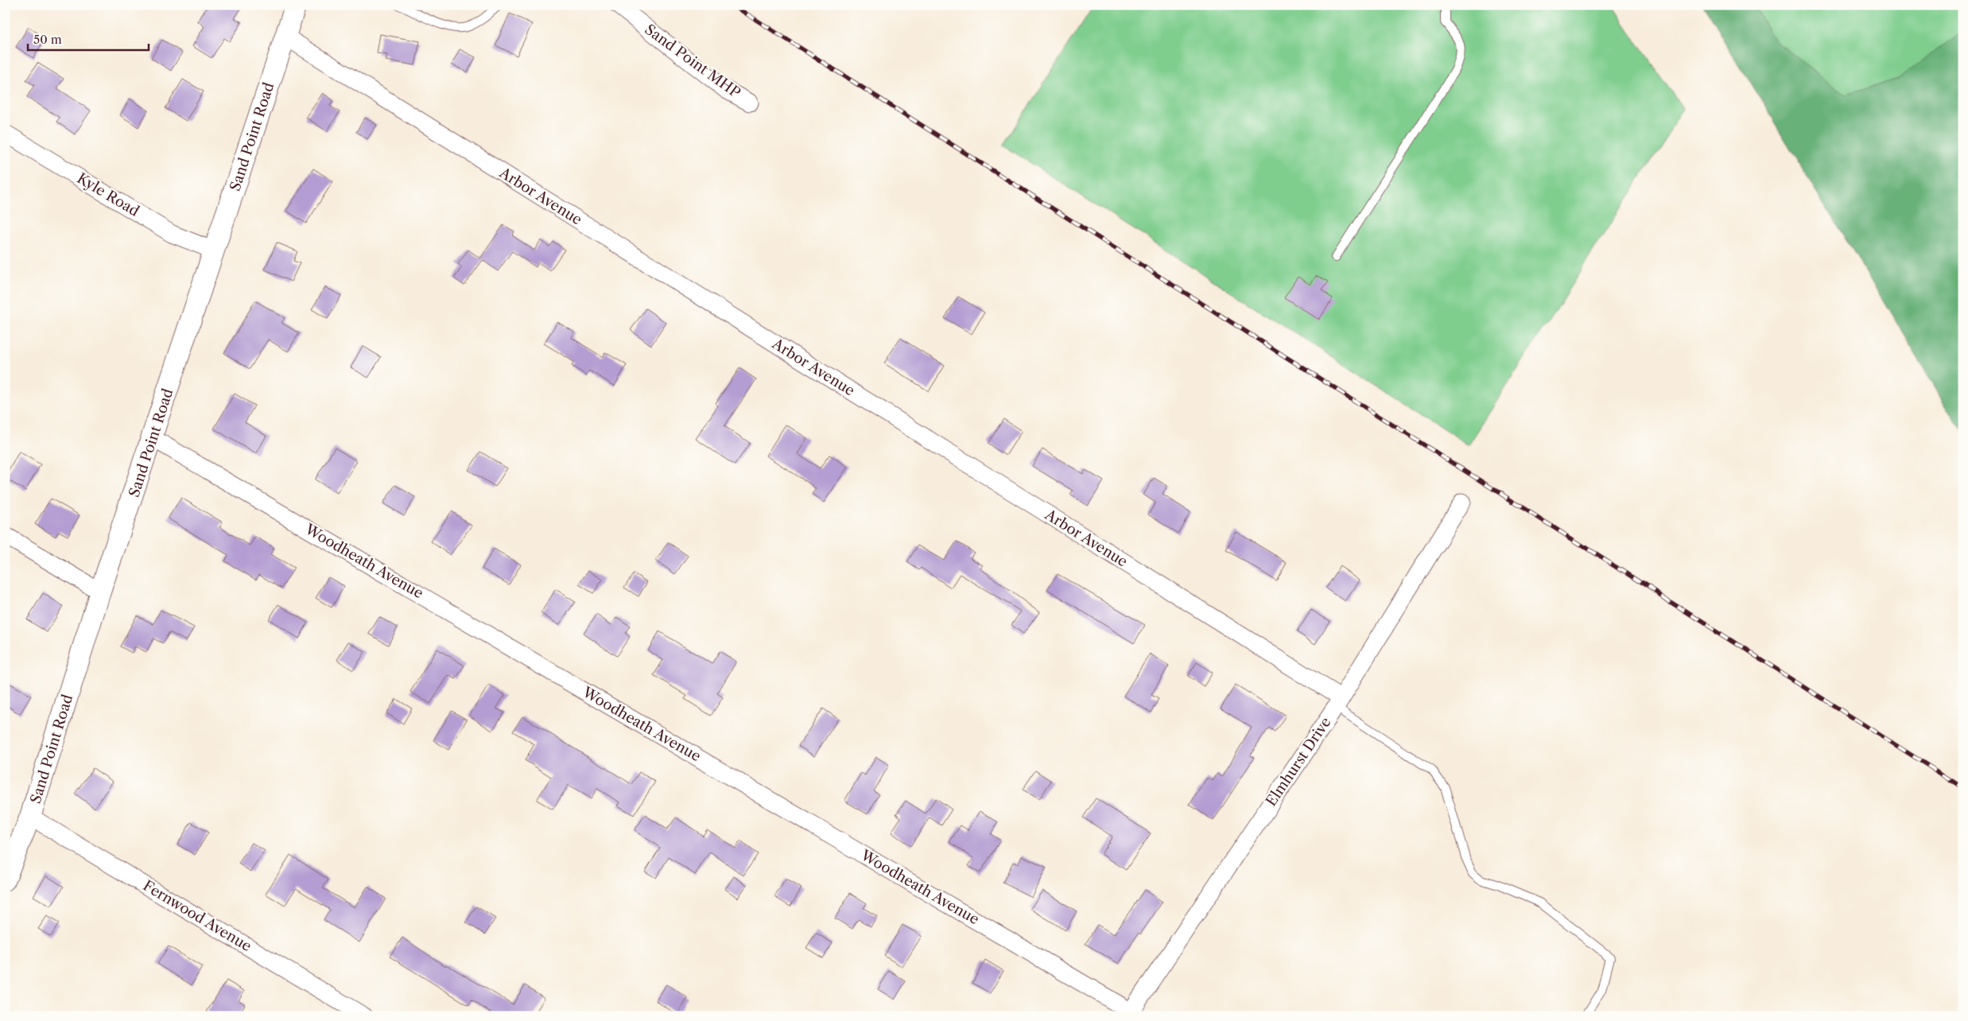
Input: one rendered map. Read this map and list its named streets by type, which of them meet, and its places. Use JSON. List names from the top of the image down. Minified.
{"streets":{"street":["Sand Point MHP","Sand Point Road","Kyle Road","Arbor Avenue","Woodheath Avenue","Elmhurst Drive","Fernwood Avenue"]},"crossings":[["Sand Point Road","Kyle Road"],["Sand Point Road","Arbor Avenue"],["Sand Point Road","Woodheath Avenue"],["Sand Point Road","Fernwood Avenue"],["Arbor Avenue","Elmhurst Drive"],["Woodheath Avenue","Elmhurst Drive"]],"scale_bar":"50 m"}
